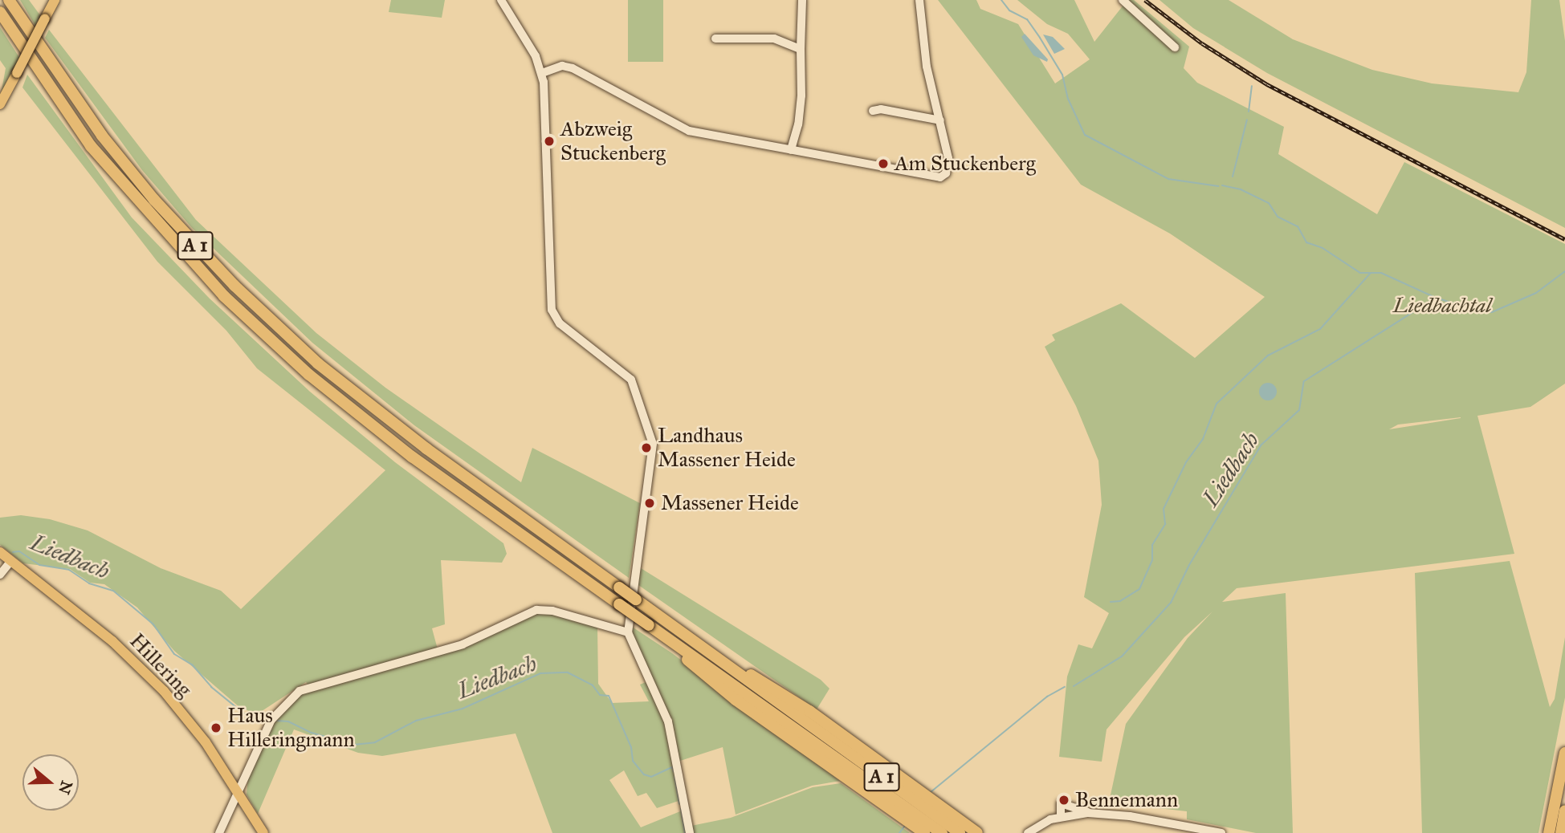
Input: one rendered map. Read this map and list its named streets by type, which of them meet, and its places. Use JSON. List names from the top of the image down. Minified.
{"streets":{"highway":["A 1"],"main road":["Hillering"]},"water":["Liedbach"],"parks":["Liedbachtal"],"places":["Abzweig Stuckenberg","Am Stuckenberg","Landhaus Massener Heide","Massener Heide","Haus Hilleringmann","Bennemann"],"north":"right"}
